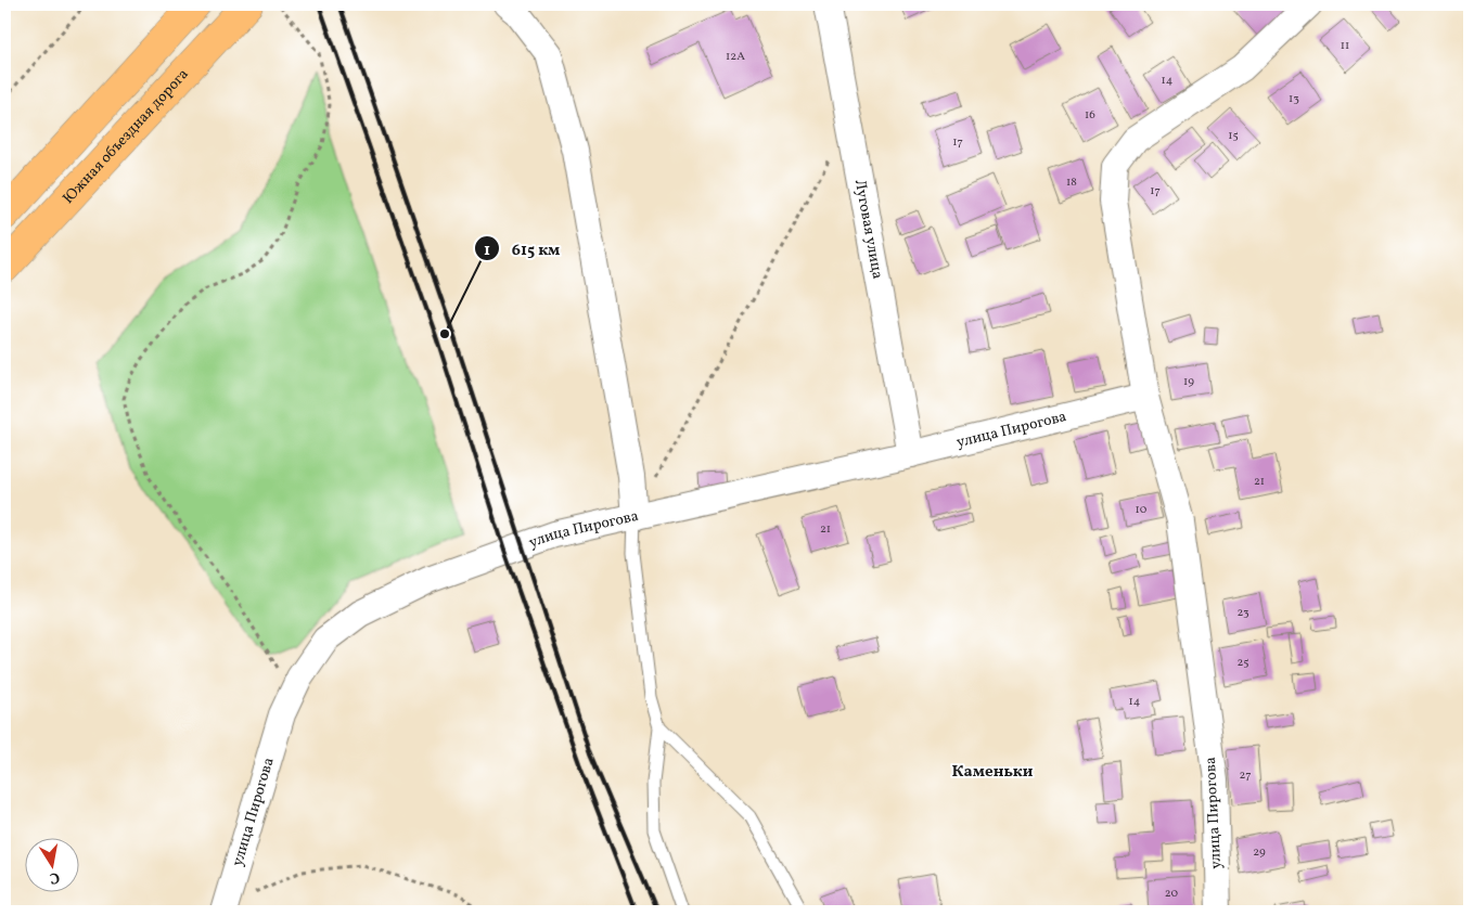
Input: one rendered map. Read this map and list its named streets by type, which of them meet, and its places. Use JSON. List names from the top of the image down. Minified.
{"streets":{"main road":["Южная объездная дорога"],"street":["Луговая улица","улица Пирогова"]},"crossings":[["Луговая улица","улица Пирогова"]],"districts":["Каменьки"],"places":["615 км"],"house_numbers":["11","12А","14","13","16","15","17","18","17","19","21","10","21","23","25","14","27","29","20"],"north":"bottom"}
